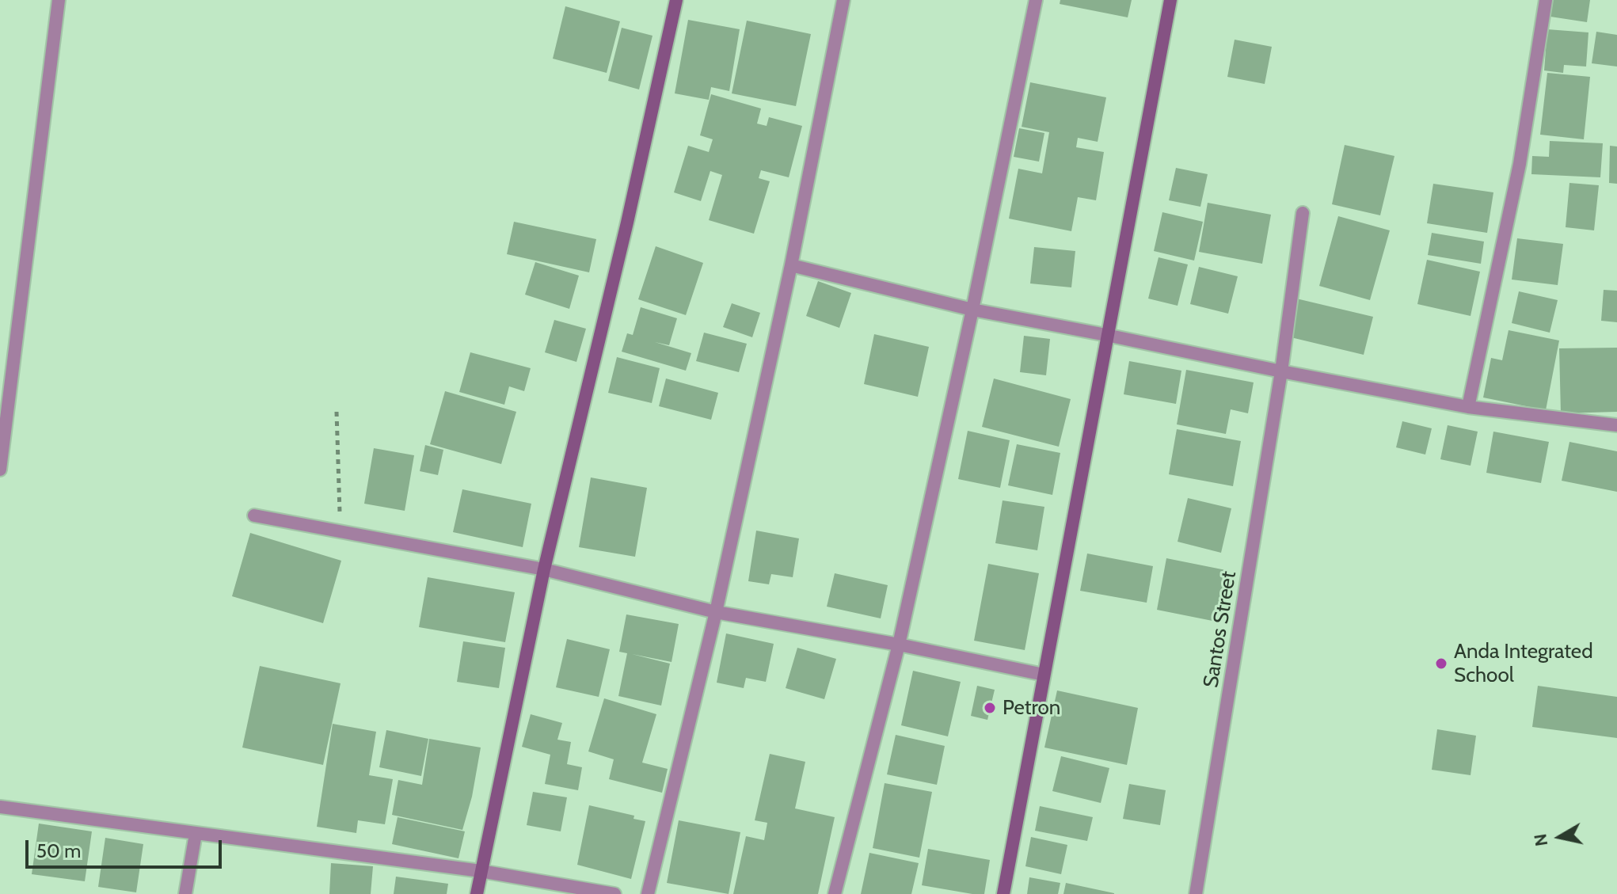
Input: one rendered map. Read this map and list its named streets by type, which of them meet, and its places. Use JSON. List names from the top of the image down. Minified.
{"streets":{"street":["Santos Street"]},"places":["Anda Integrated School","Petron"],"scale_bar":"50 m","north":"left"}
